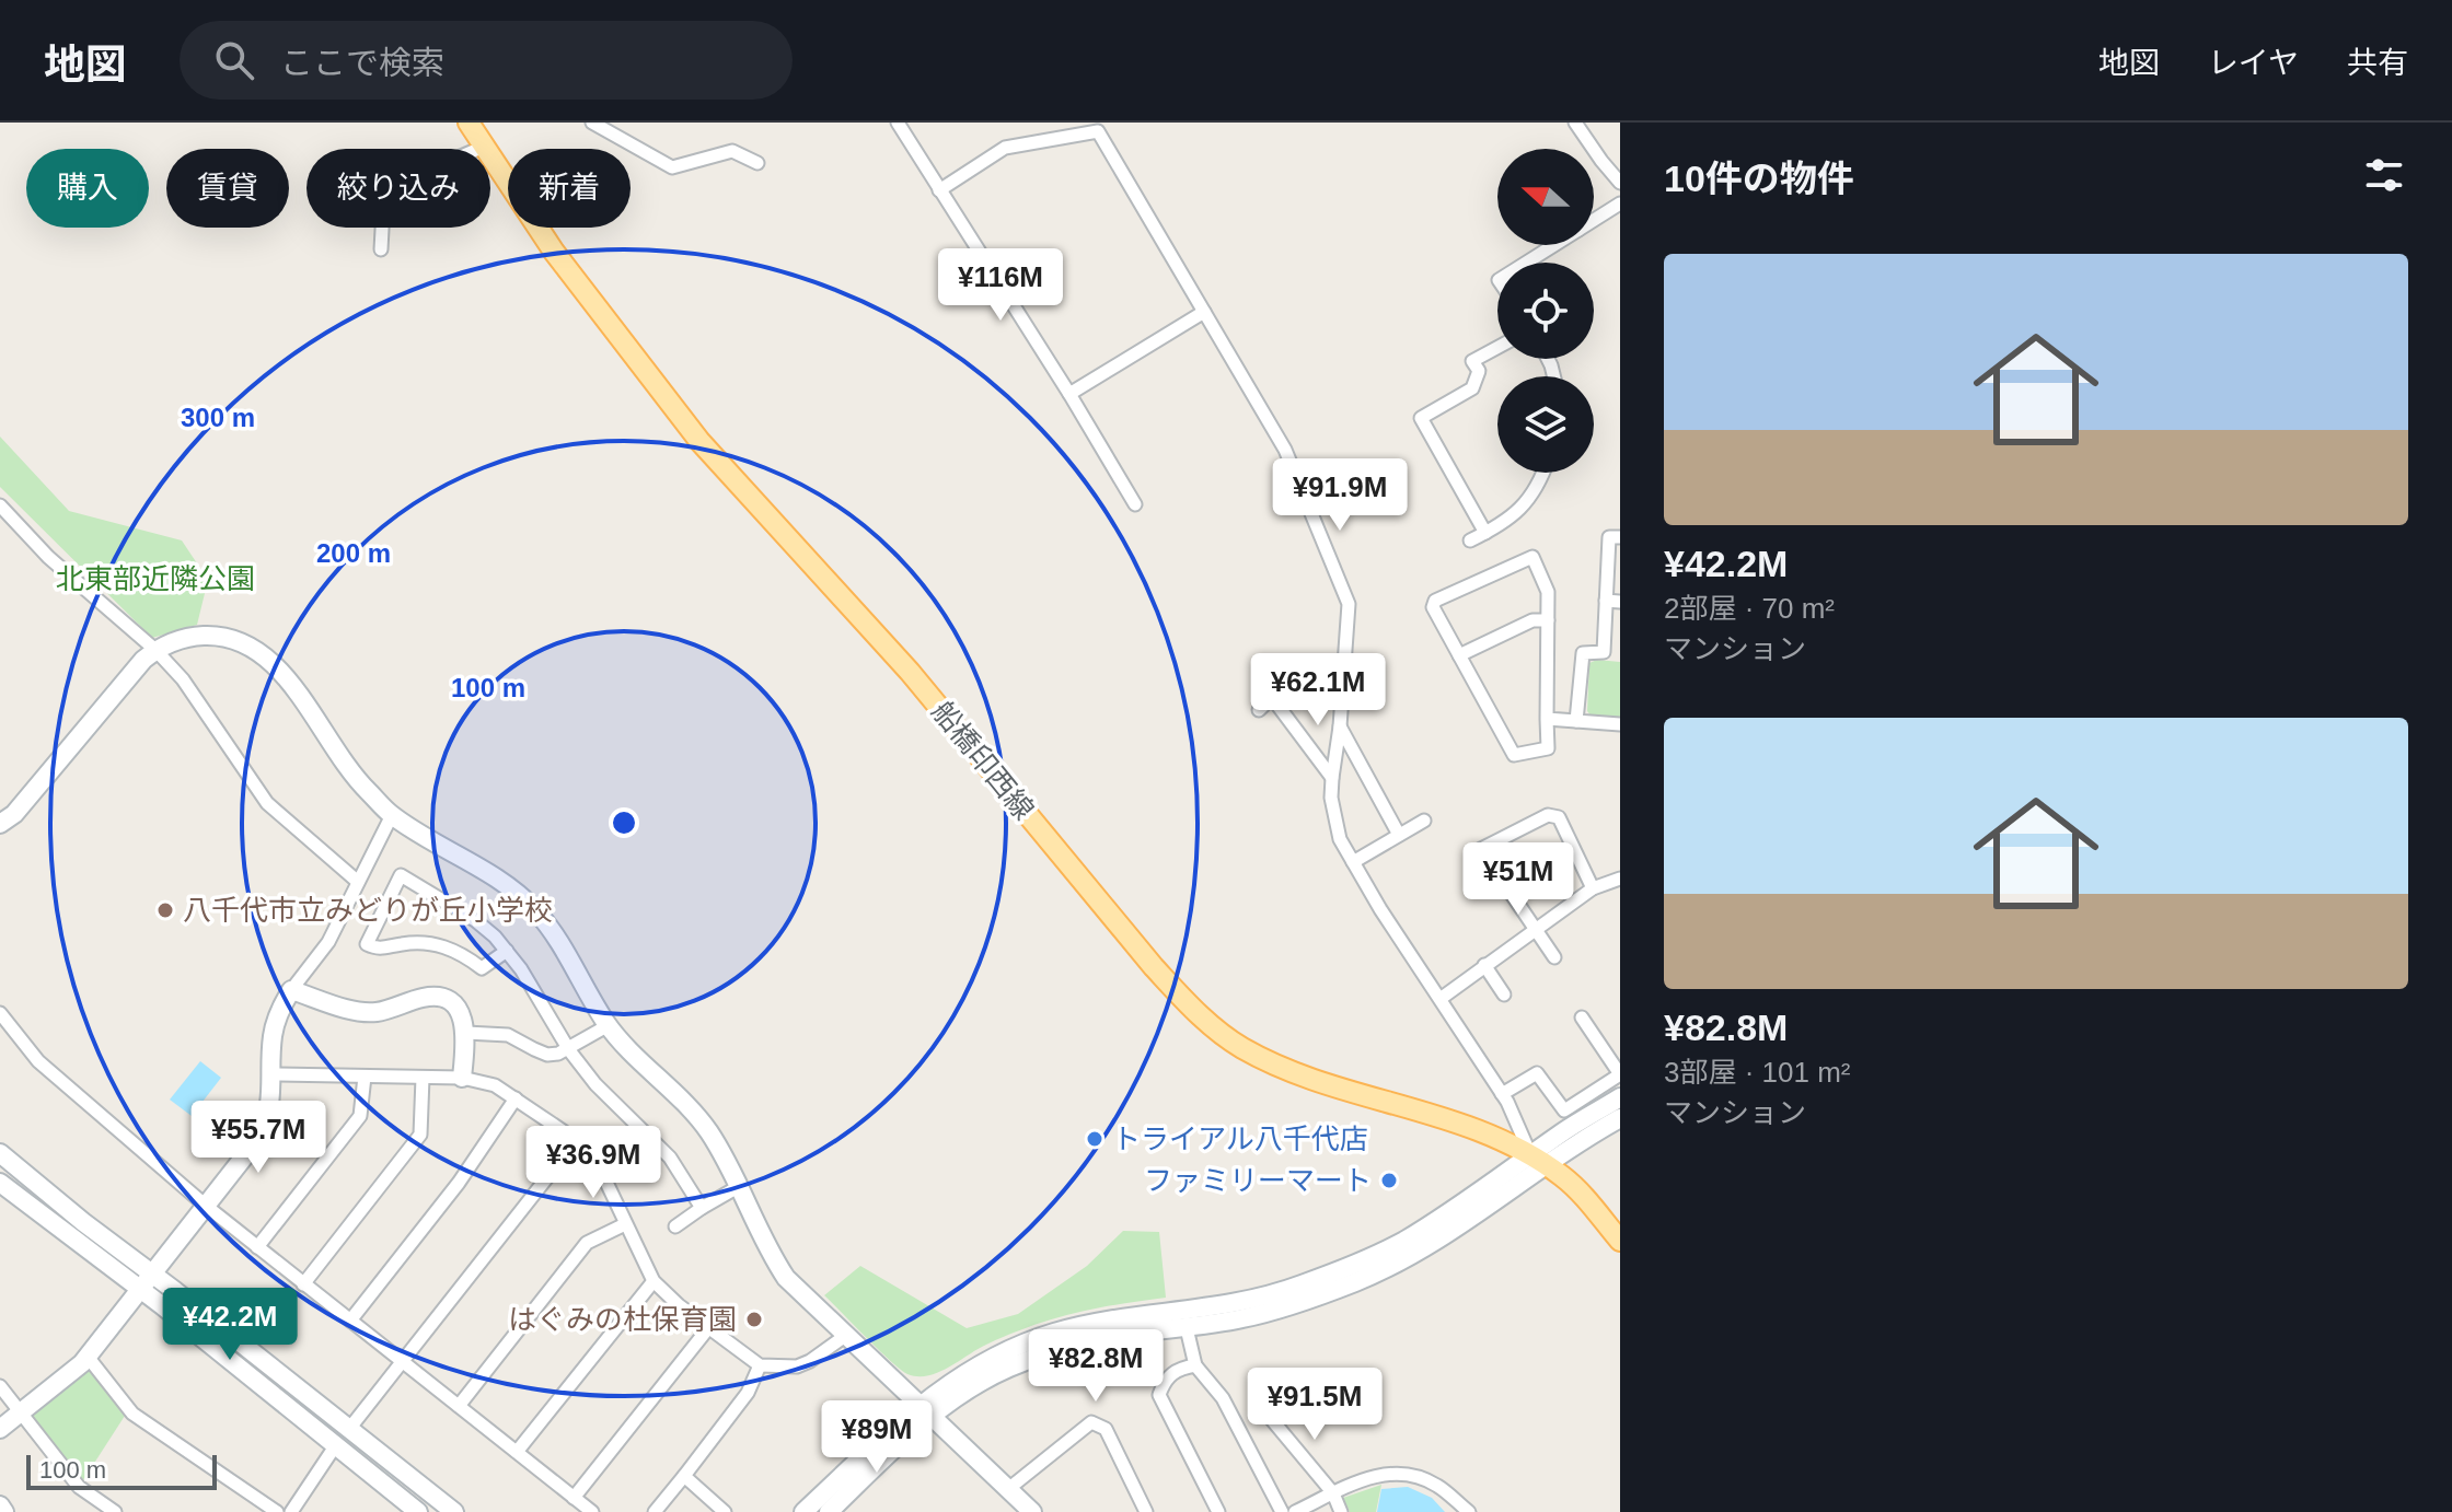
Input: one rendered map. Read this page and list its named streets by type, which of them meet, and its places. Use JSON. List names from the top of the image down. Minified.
{"streets":{"main road":["船橋印西線"]},"parks":["北東部近隣公園"],"places":["八千代市立みどりが丘小学校","トライアル八千代店","ファミリーマート","はぐみの杜保育園"],"scale_bar":"100 m","north":"left","page":{"header":"地図","search":"ここで検索","nav":["地図","レイヤ","共有"],"heading":"10件の物件","chip":["購入","賃貸","絞り込み","新着"],"list":[{"name":"¥42.2M","note":"2部屋 · 70 m² · マンション"},{"name":"¥82.8M","note":"3部屋 · 101 m² · マンション"}],"price":["¥116M","¥91.9M","¥62.1M","¥51M","¥55.7M","¥36.9M","¥42.2M","¥82.8M","¥91.5M","¥89M"],"scale":"100 m"},"rings":["300 m","200 m","100 m"]}
